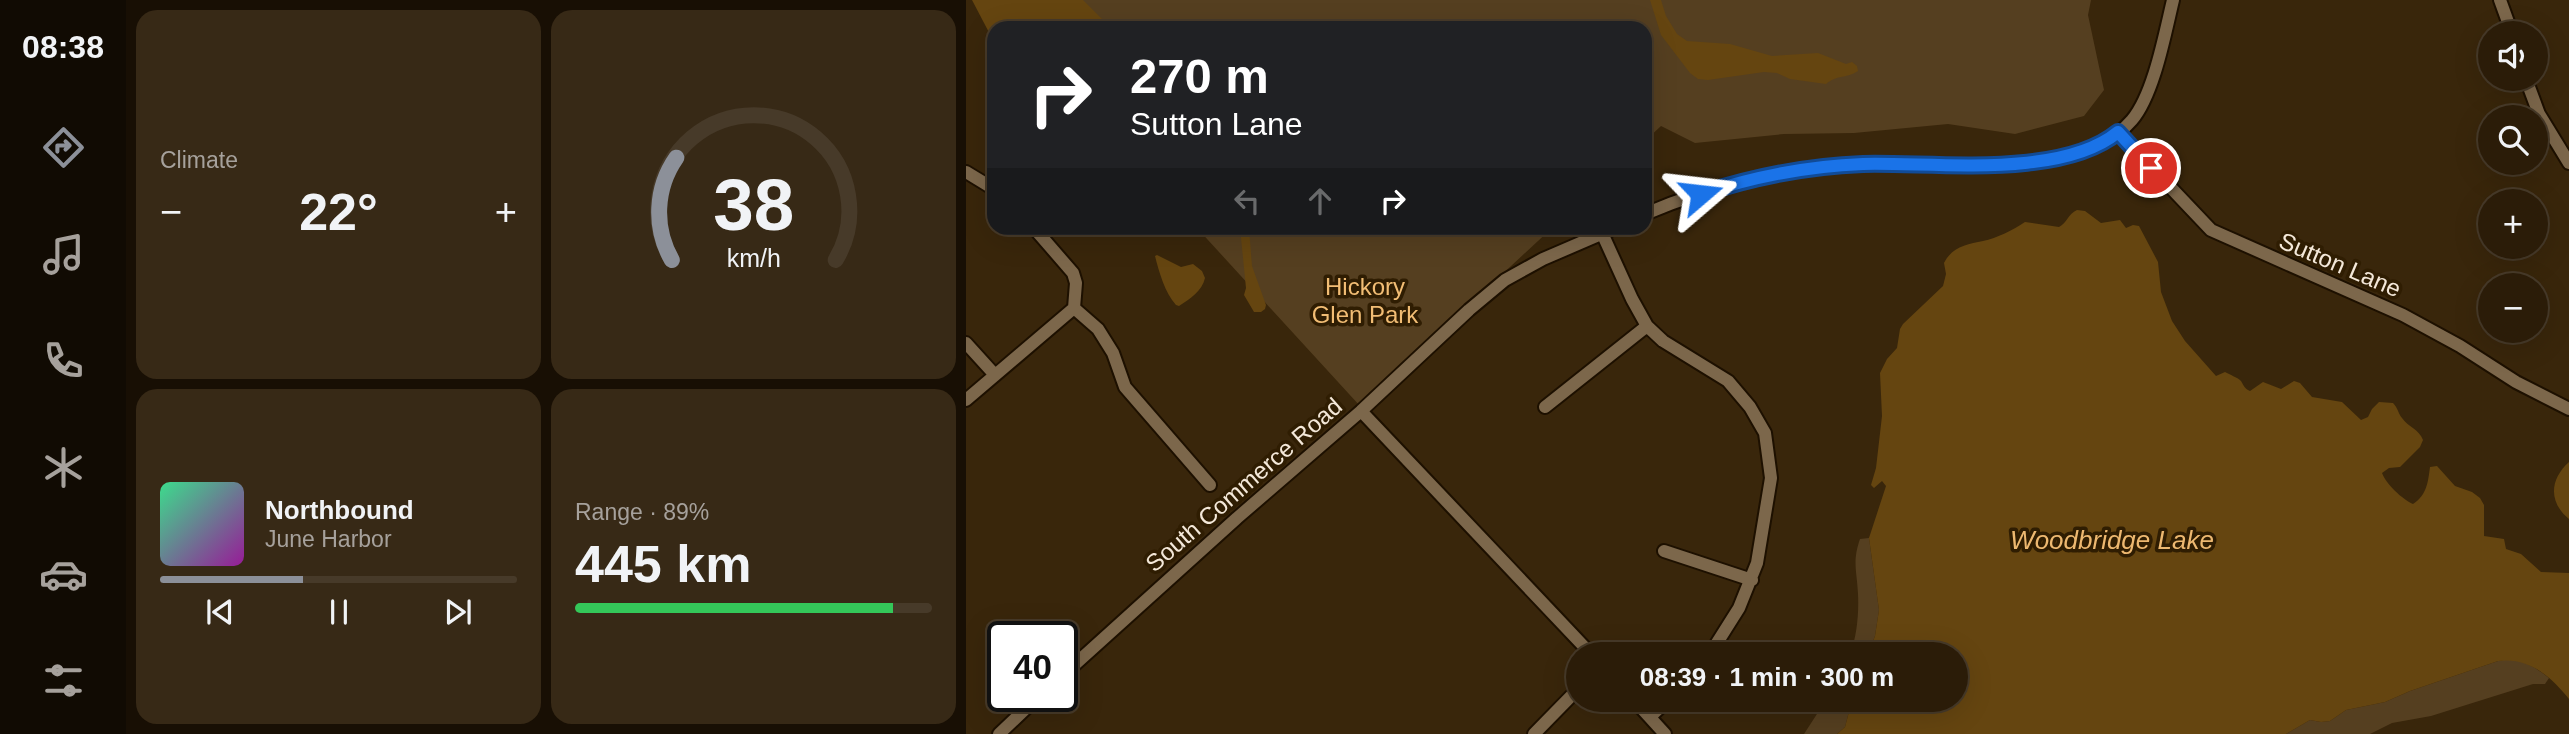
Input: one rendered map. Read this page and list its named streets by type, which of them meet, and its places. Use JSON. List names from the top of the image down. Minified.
{"streets":{"street":["Sutton Lane","South Commerce Road"]},"water":["Woodbridge Lake"],"parks":["Hickory Glen Park"],"page":{"tabs":"08:38","tile":["Climate",["Range · 89%","445 km"]],"map_buttons":["+","−"],"turn":["270 m","Sutton Lane"],"heat":["−","22°","+"],"song":["Northbound","June Harbor"],"limit":"40","trip":"08:39 · 1 min · 300 m","gauge":["38","km/h"]}}
